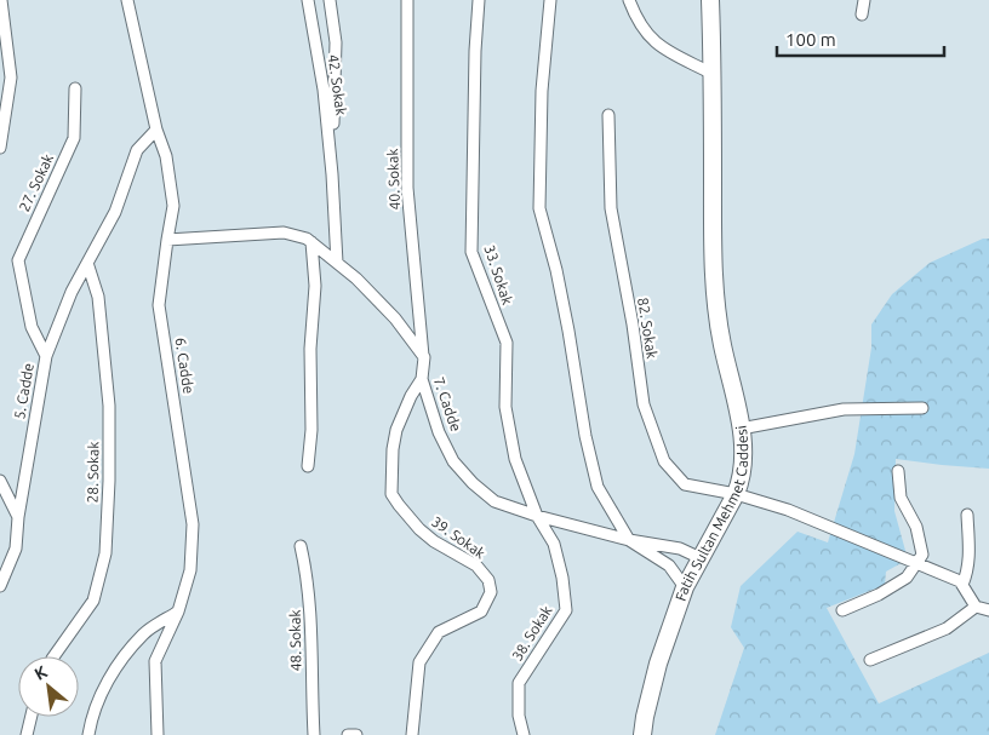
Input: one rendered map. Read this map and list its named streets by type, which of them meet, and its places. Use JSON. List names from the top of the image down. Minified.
{"streets":{"main road":["Fatih Sultan Mehmet Caddesi"],"street":["42. Sokak","40. Sokak","27. Sokak","33. Sokak","82. Sokak","6. Cadde","5. Cadde","7. Cadde","28. Sokak","39. Sokak","38. Sokak","48. Sokak"]},"crossings":[["40. Sokak","7. Cadde"],["27. Sokak","5. Cadde"],["33. Sokak","7. Cadde"],["33. Sokak","38. Sokak"],["82. Sokak","Fatih Sultan Mehmet Caddesi"],["6. Cadde","5. Cadde"],["5. Cadde","28. Sokak"],["7. Cadde","Fatih Sultan Mehmet Caddesi"],["7. Cadde","39. Sokak"],["7. Cadde","38. Sokak"]],"scale_bar":"100 m","north":"top left"}
